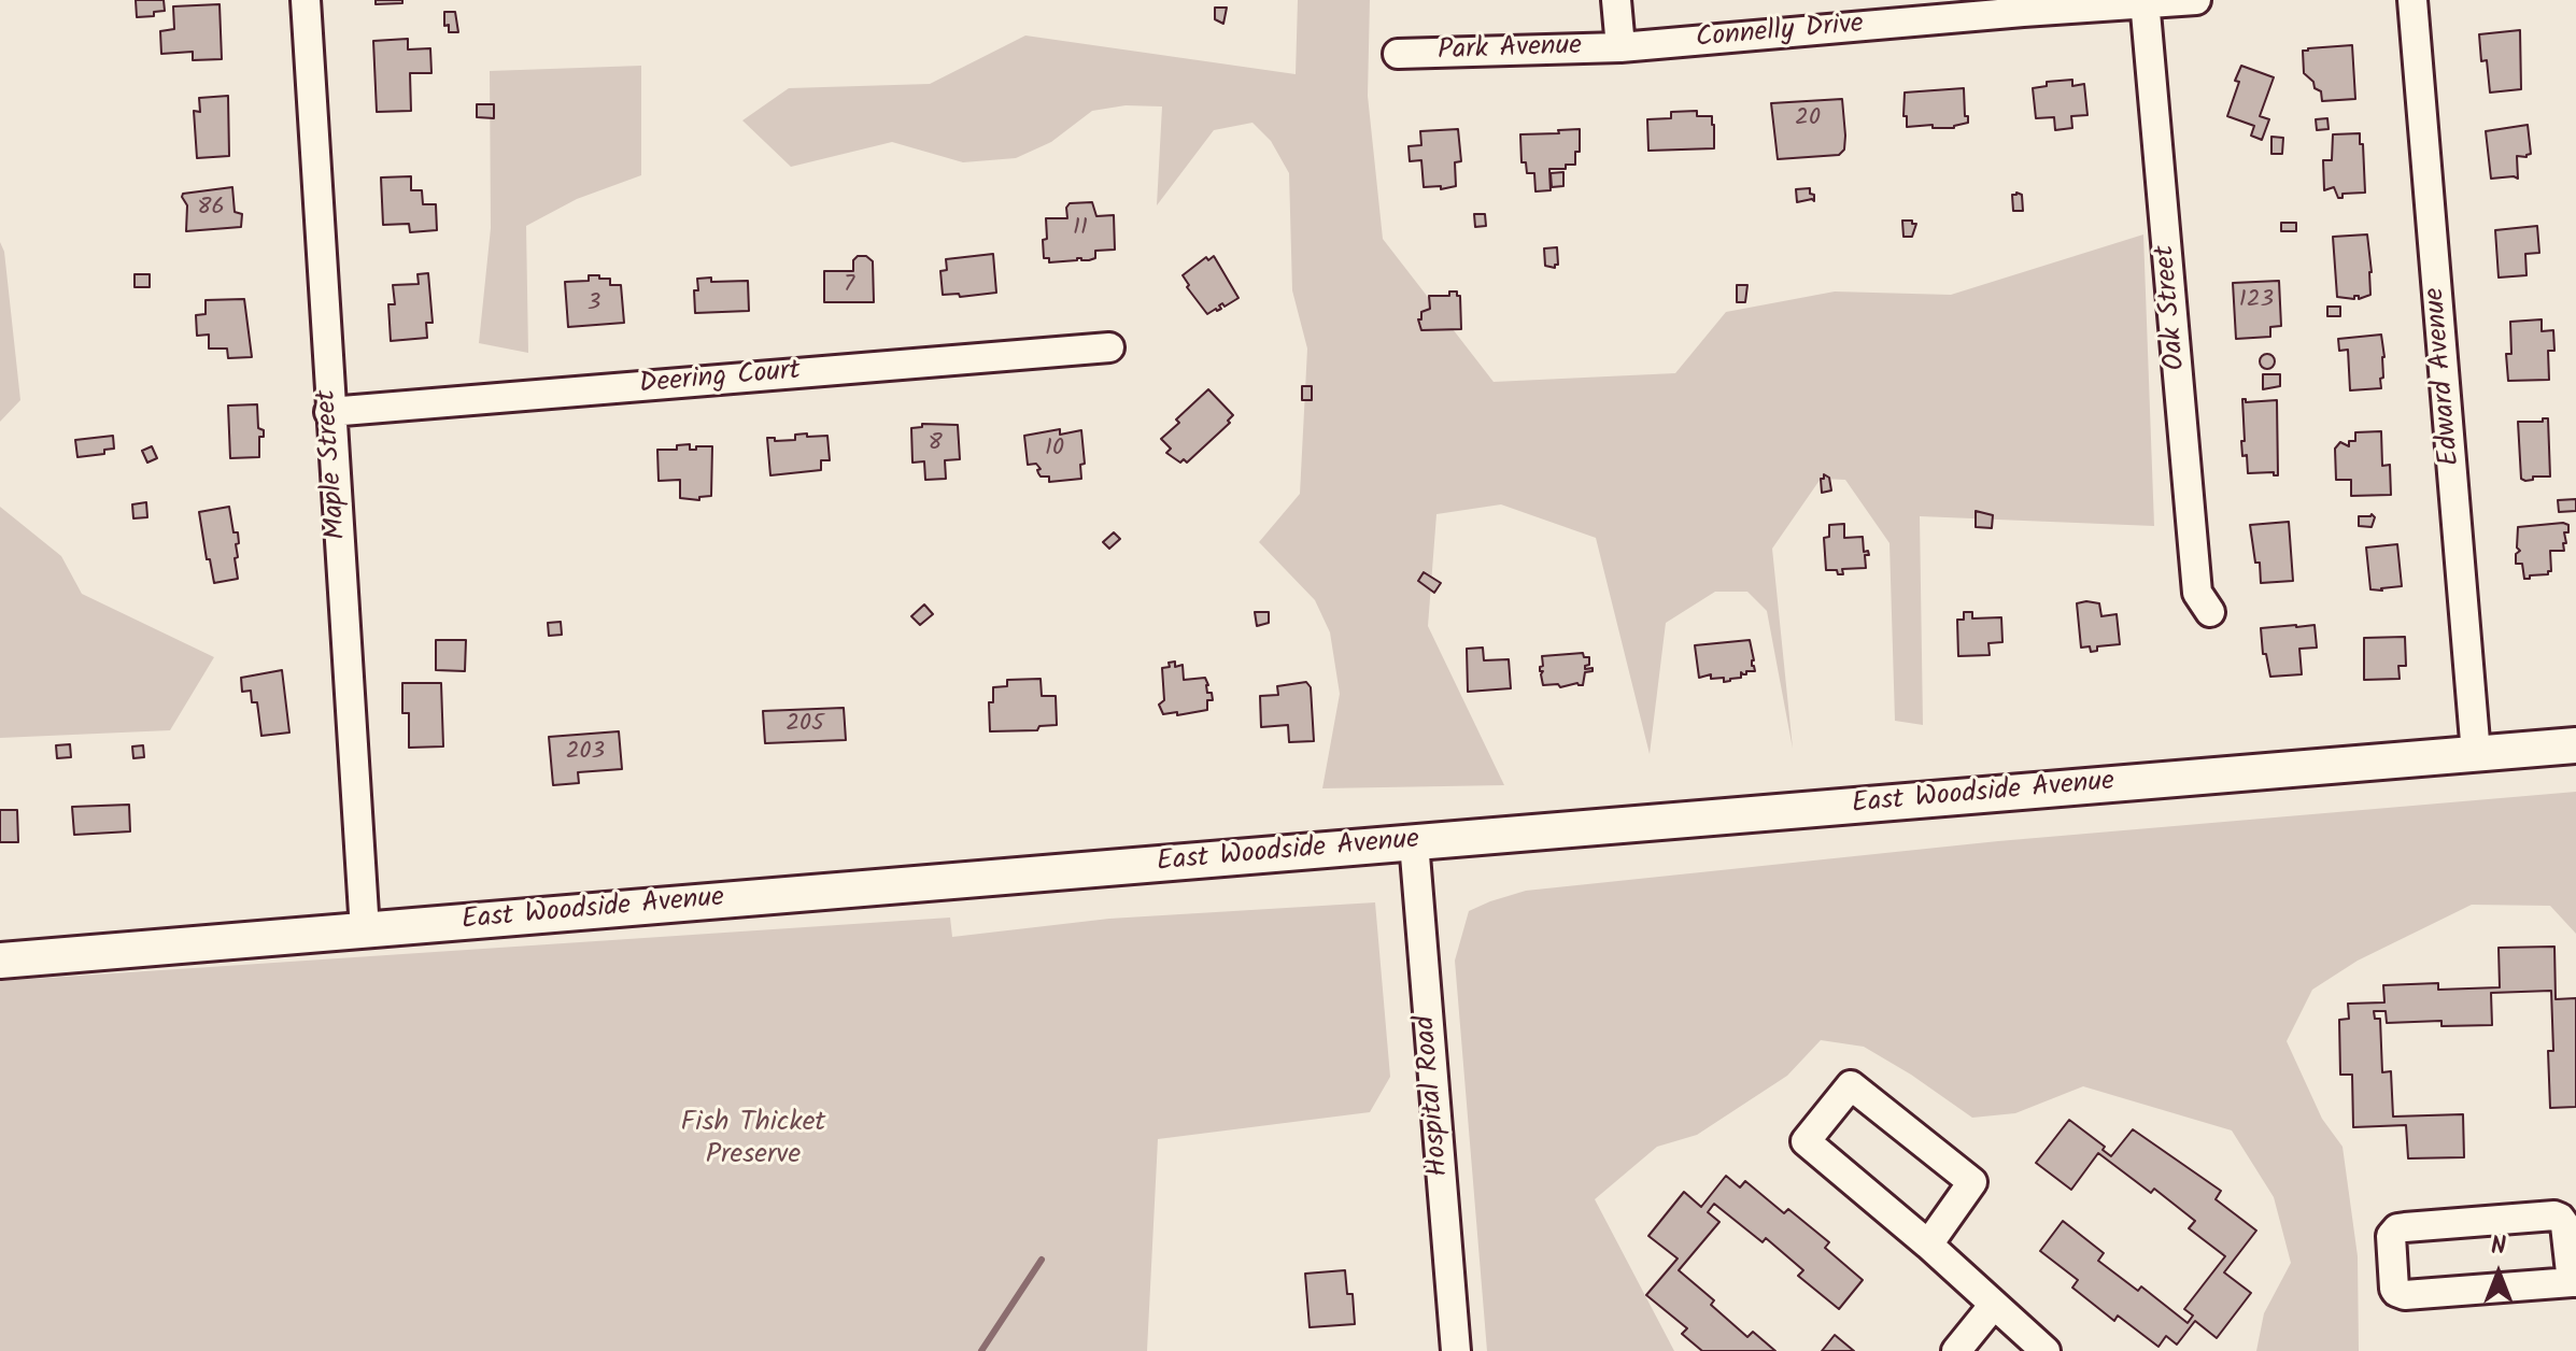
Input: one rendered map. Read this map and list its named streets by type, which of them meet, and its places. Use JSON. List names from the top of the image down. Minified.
{"streets":{"main road":["East Woodside Avenue"],"street":["Connelly Drive","Park Avenue","Oak Street","Edward Avenue","Deering Court","Maple Street","Hospital Road"]},"crossings":[["Connelly Drive","Park Avenue"],["Connelly Drive","Oak Street"],["Edward Avenue","East Woodside Avenue"],["Deering Court","Maple Street"],["Maple Street","East Woodside Avenue"],["East Woodside Avenue","Hospital Road"]],"parks":["Fish Thicket Preserve"],"house_numbers":["20","86","11","7","123","3","8","10","205","203"],"north":"top"}
